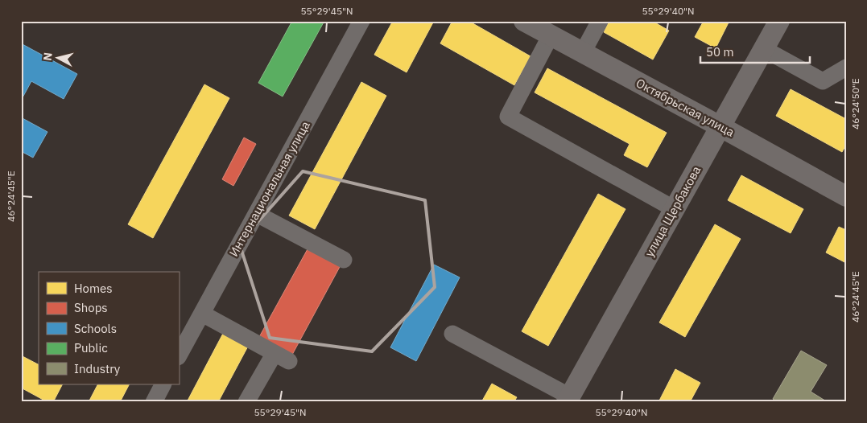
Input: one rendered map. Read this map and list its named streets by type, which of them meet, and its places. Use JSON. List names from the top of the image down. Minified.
{"streets":{"main road":["Октябрьская улица","улица Щербакова"],"street":["Интернациональная улица"]},"crossings":[["Октябрьская улица","улица Щербакова"]],"legend":["Homes","Shops","Schools","Public","Industry"],"scale_bar":"50 m","north":"left","coordinates":["55°29'45\"N","55°29'40\"N","46°24'50\"E","46°24'45\"E"]}
